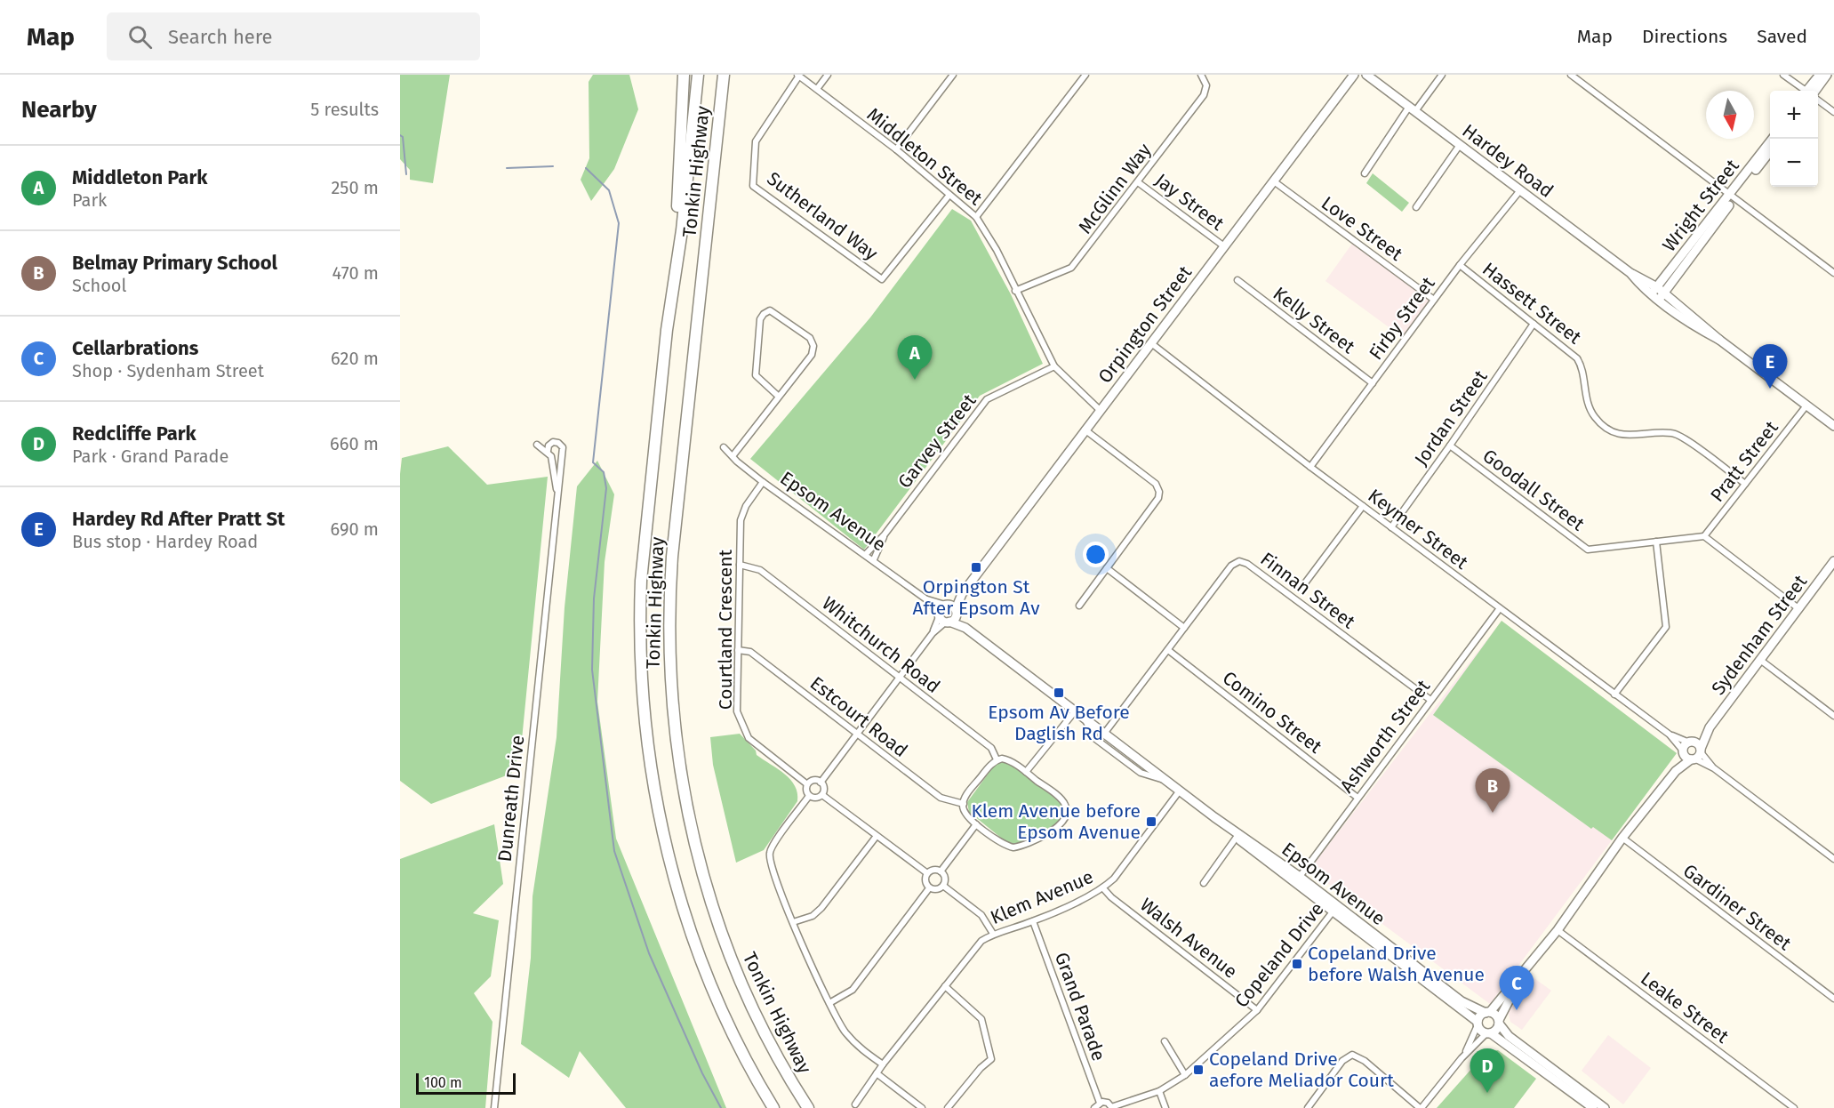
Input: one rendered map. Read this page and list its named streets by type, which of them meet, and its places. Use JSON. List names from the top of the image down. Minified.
{"streets":{"highway":["Tonkin Highway"],"street":["Middleton Street","Hardey Road","McGlinn Way","Jay Street","Wright Street","Sutherland Way","Love Street","Hassett Street","Firby Street","Kelly Street","Orpington Street","Jordan Street","Garvey Street","Pratt Street","Goodall Street","Epsom Avenue","Keymer Street","Finnan Street","Courtland Crescent","Sydenham Street","Whitchurch Road","Comino Street","Estcourt Road","Ashworth Street","Dunreath Drive","Klem Avenue","Gardiner Street","Walsh Avenue","Copeland Drive","Grand Parade","Leake Street"]},"crossings":[["Middleton Street","McGlinn Way"],["Middleton Street","Sutherland Way"],["Middleton Street","Orpington Street"],["Middleton Street","Garvey Street"],["Hardey Road","Wright Street"],["Hardey Road","Firby Street"],["Hardey Road","Pratt Street"],["McGlinn Way","Jay Street"],["Jay Street","Orpington Street"],["Love Street","Firby Street"],["Love Street","Orpington Street"],["Hassett Street","Firby Street"],["Hassett Street","Jordan Street"],["Hassett Street","Pratt Street"],["Firby Street","Kelly Street"],["Firby Street","Keymer Street"],["Orpington Street","Epsom Avenue"],["Orpington Street","Keymer Street"],["Jordan Street","Goodall Street"],["Jordan Street","Keymer Street"],["Garvey Street","Epsom Avenue"],["Pratt Street","Goodall Street"],["Epsom Avenue","Finnan Street"],["Epsom Avenue","Courtland Crescent"],["Epsom Avenue","Ashworth Street"],["Epsom Avenue","Klem Avenue"],["Epsom Avenue","Copeland Drive"],["Keymer Street","Sydenham Street"],["Keymer Street","Ashworth Street"],["Finnan Street","Comino Street"],["Finnan Street","Ashworth Street"],["Courtland Crescent","Whitchurch Road"],["Courtland Crescent","Estcourt Road"],["Whitchurch Road","Estcourt Road"],["Comino Street","Ashworth Street"],["Klem Avenue","Walsh Avenue"],["Klem Avenue","Grand Parade"],["Walsh Avenue","Copeland Drive"]],"places":{"transit":["Orpington St After Epsom Av","Epsom Av Before Daglish Rd","Klem Avenue before Epsom Avenue","Copeland Drive before Walsh Avenue","Copeland Drive aefore Meliador Court"]},"scale_bar":"100 m","north":"bottom","page":{"header":"Map","search":"Search here","nav":["Map","Directions","Saved"],"heading":["Nearby","5 results"],"map_buttons":["+","−"],"list":[{"mark":"A","name":"Middleton Park","note":"Park","value":"250 m"},{"mark":"B","name":"Belmay Primary School","note":"School","value":"470 m"},{"mark":"C","name":"Cellarbrations","note":"Shop · Sydenham Street","value":"620 m"},{"mark":"D","name":"Redcliffe Park","note":"Park · Grand Parade","value":"660 m"},{"mark":"E","name":"Hardey Rd After Pratt St","note":"Bus stop · Hardey Road","value":"690 m"}],"pins":["A","E","B","C","D"],"scale":"100 m"}}
